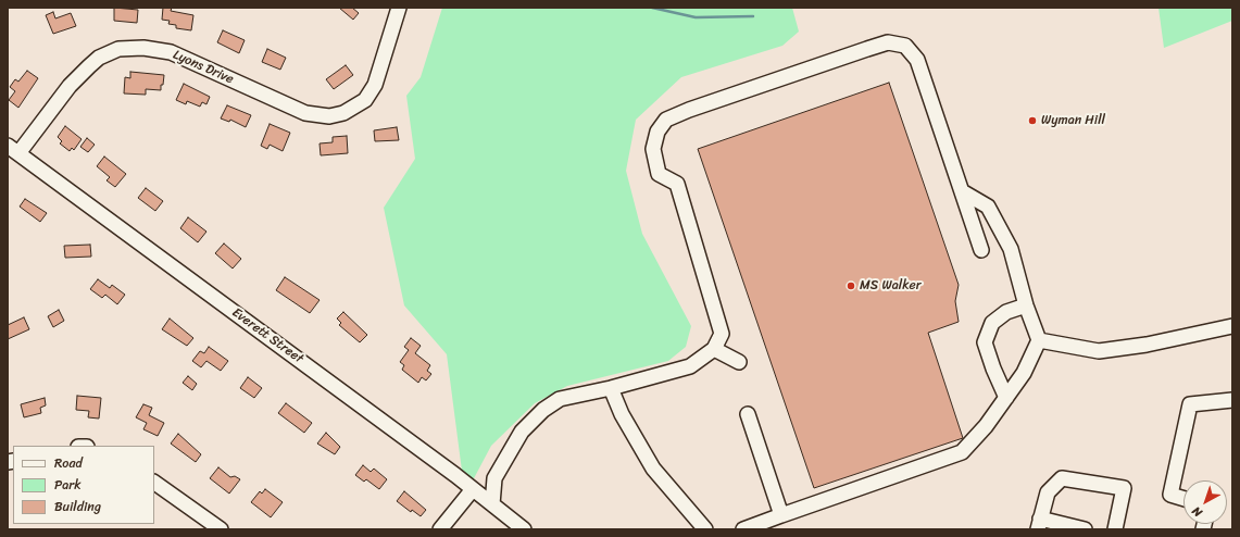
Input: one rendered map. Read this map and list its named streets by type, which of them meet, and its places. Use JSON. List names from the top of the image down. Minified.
{"streets":{"street":["Lyons Drive","Everett Street"]},"crossings":[["Lyons Drive","Everett Street"]],"places":["Wyman Hill","MS Walker"],"legend":["Road","Park","Building"],"north":"bottom left"}
